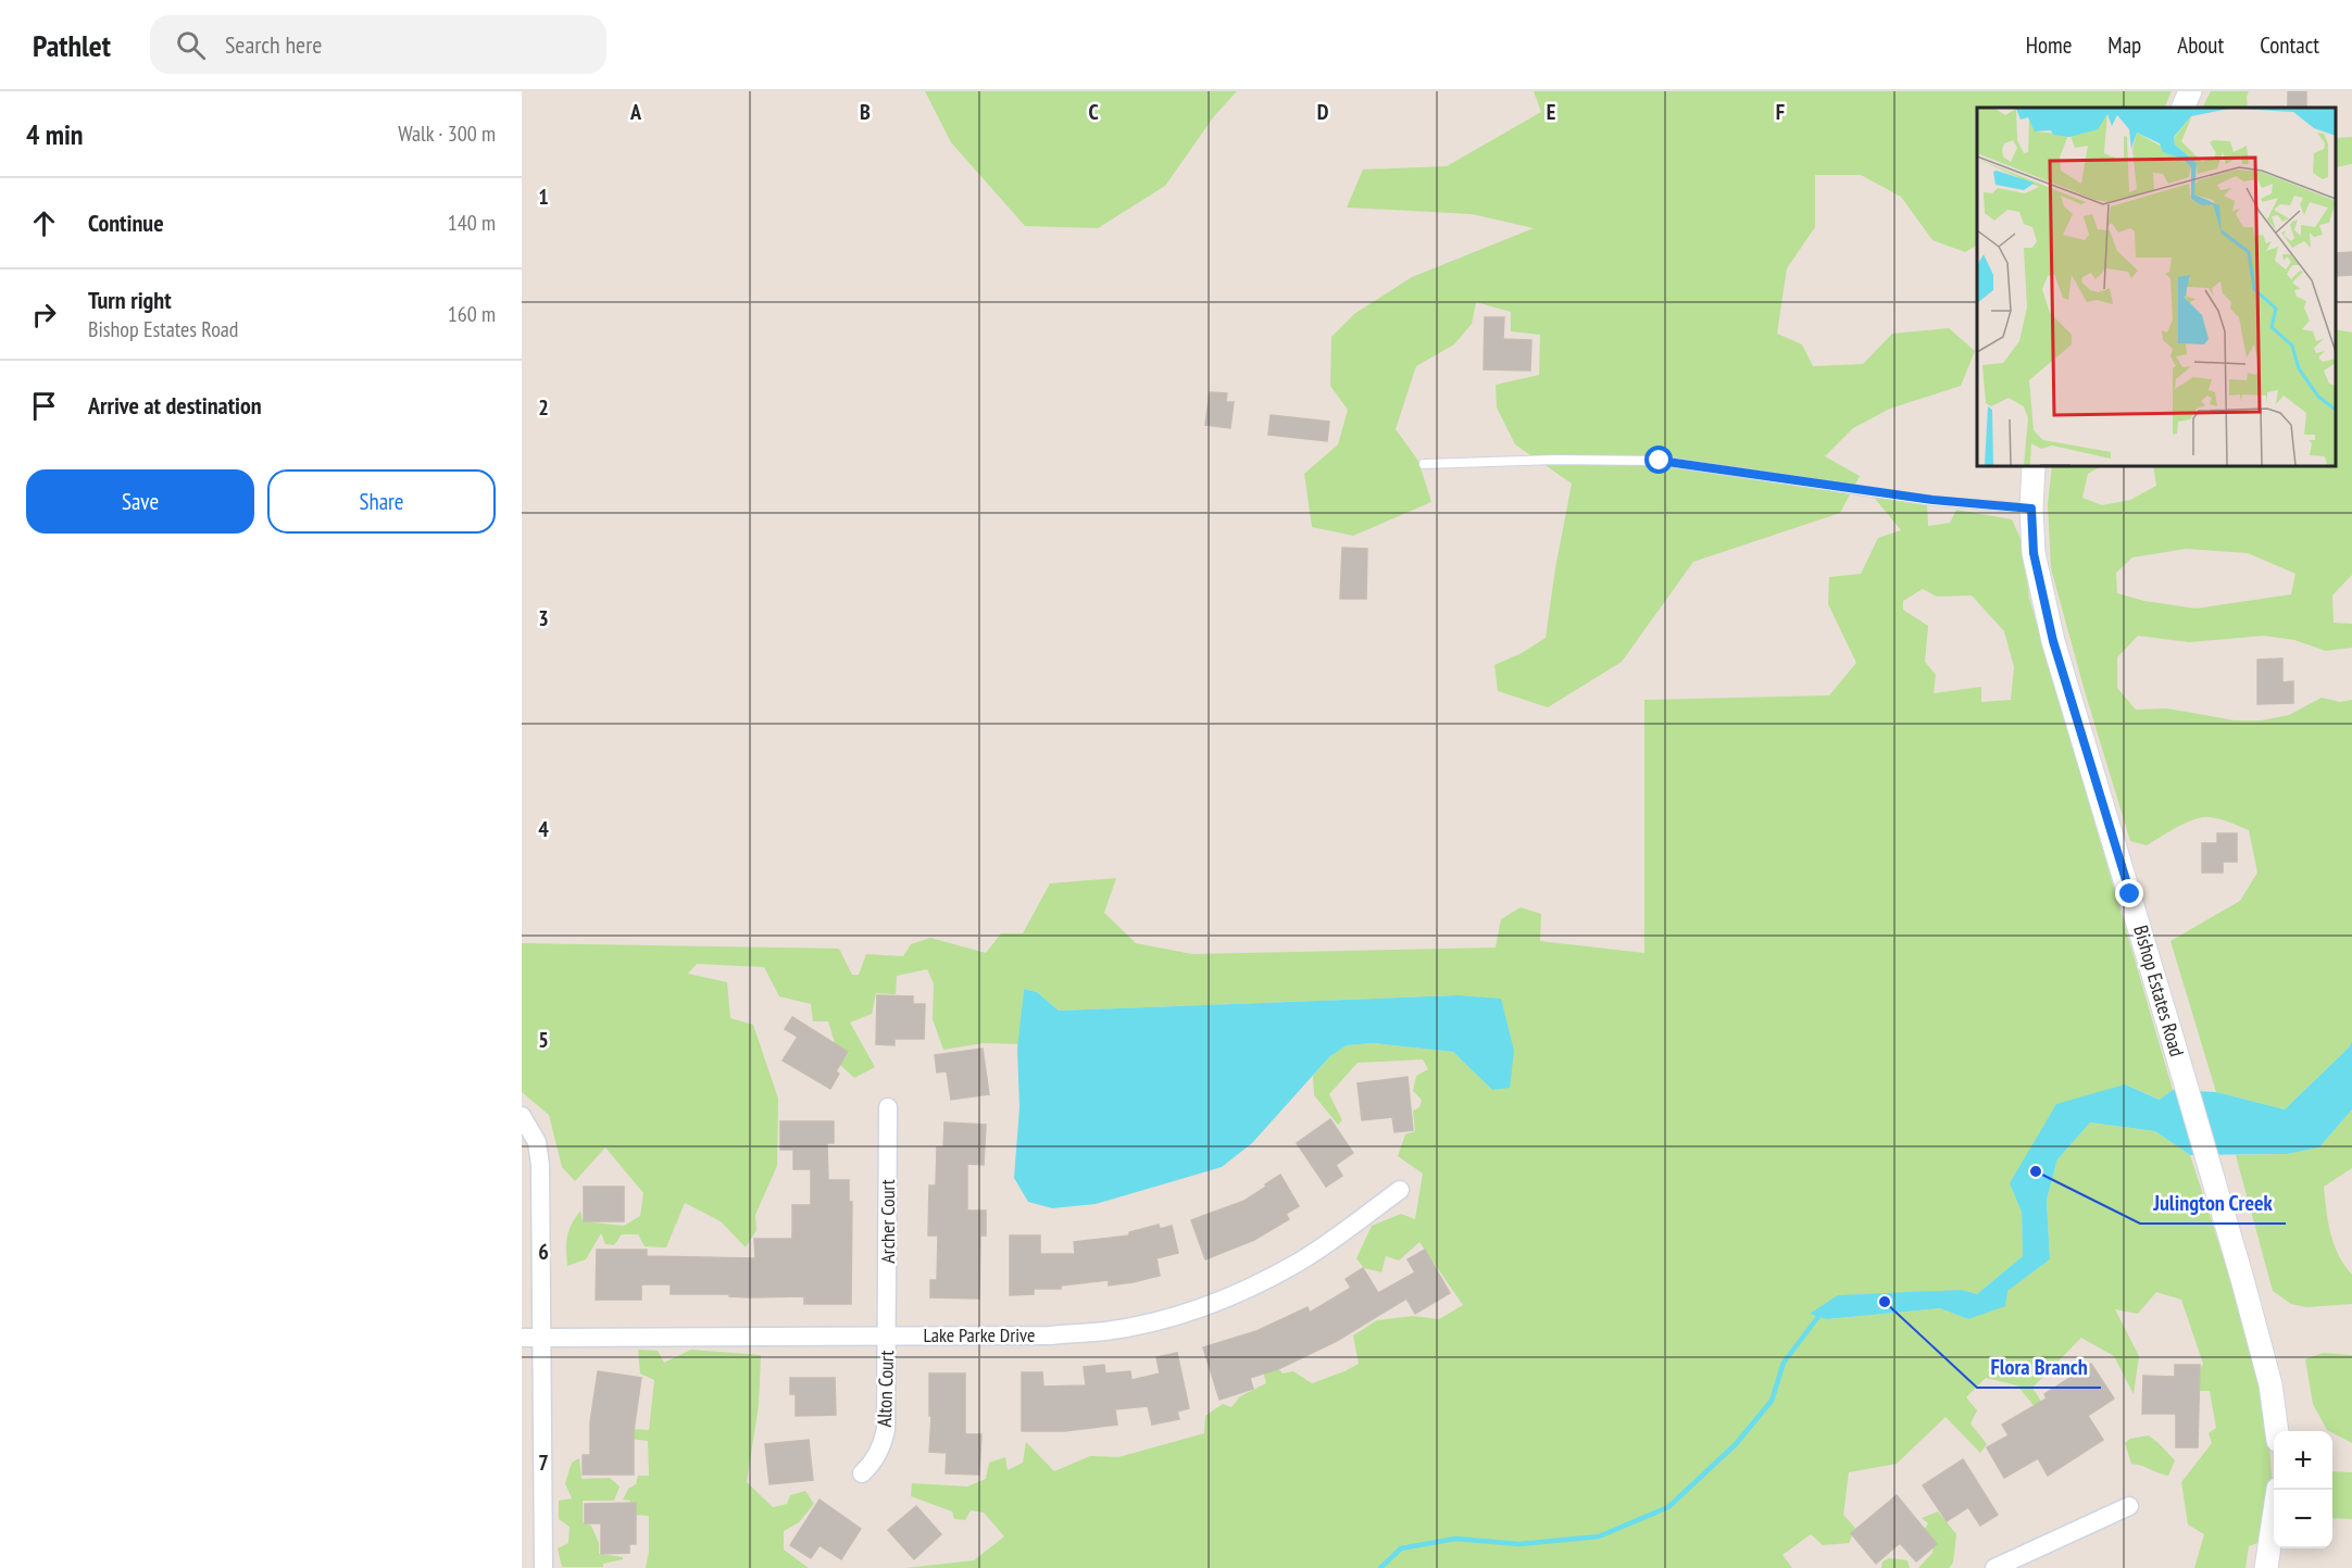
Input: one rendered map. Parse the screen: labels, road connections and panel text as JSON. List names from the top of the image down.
{
  "streets": {
    "street": [
      "Bishop Estates Road",
      "Archer Court",
      "Lake Parke Drive",
      "Alton Court"
    ]
  },
  "crossings": [
    ["Archer Court", "Lake Parke Drive"],
    ["Archer Court", "Alton Court"],
    ["Lake Parke Drive", "Alton Court"]
  ],
  "places": ["Julington Creek", "Flora Branch"],
  "page": {
    "header": "Pathlet",
    "search": "Search here",
    "nav": [
      "Home",
      "Map",
      "About",
      "Contact"
    ],
    "heading": ["4 min", "Walk · 300 m"],
    "list": [
      ["Continue", "140 m"],
      ["Turn right", "Bishop Estates Road", "160 m"],
      "Arrive at destination"
    ],
    "buttons": ["Save", "Share"],
    "map_buttons": ["+", "−"]
  },
  "grid": {
    "columns": [
      "A",
      "B",
      "C",
      "D",
      "E",
      "F"
    ],
    "rows": [
      "1",
      "2",
      "3",
      "4",
      "5",
      "6",
      "7"
    ]
  }
}
